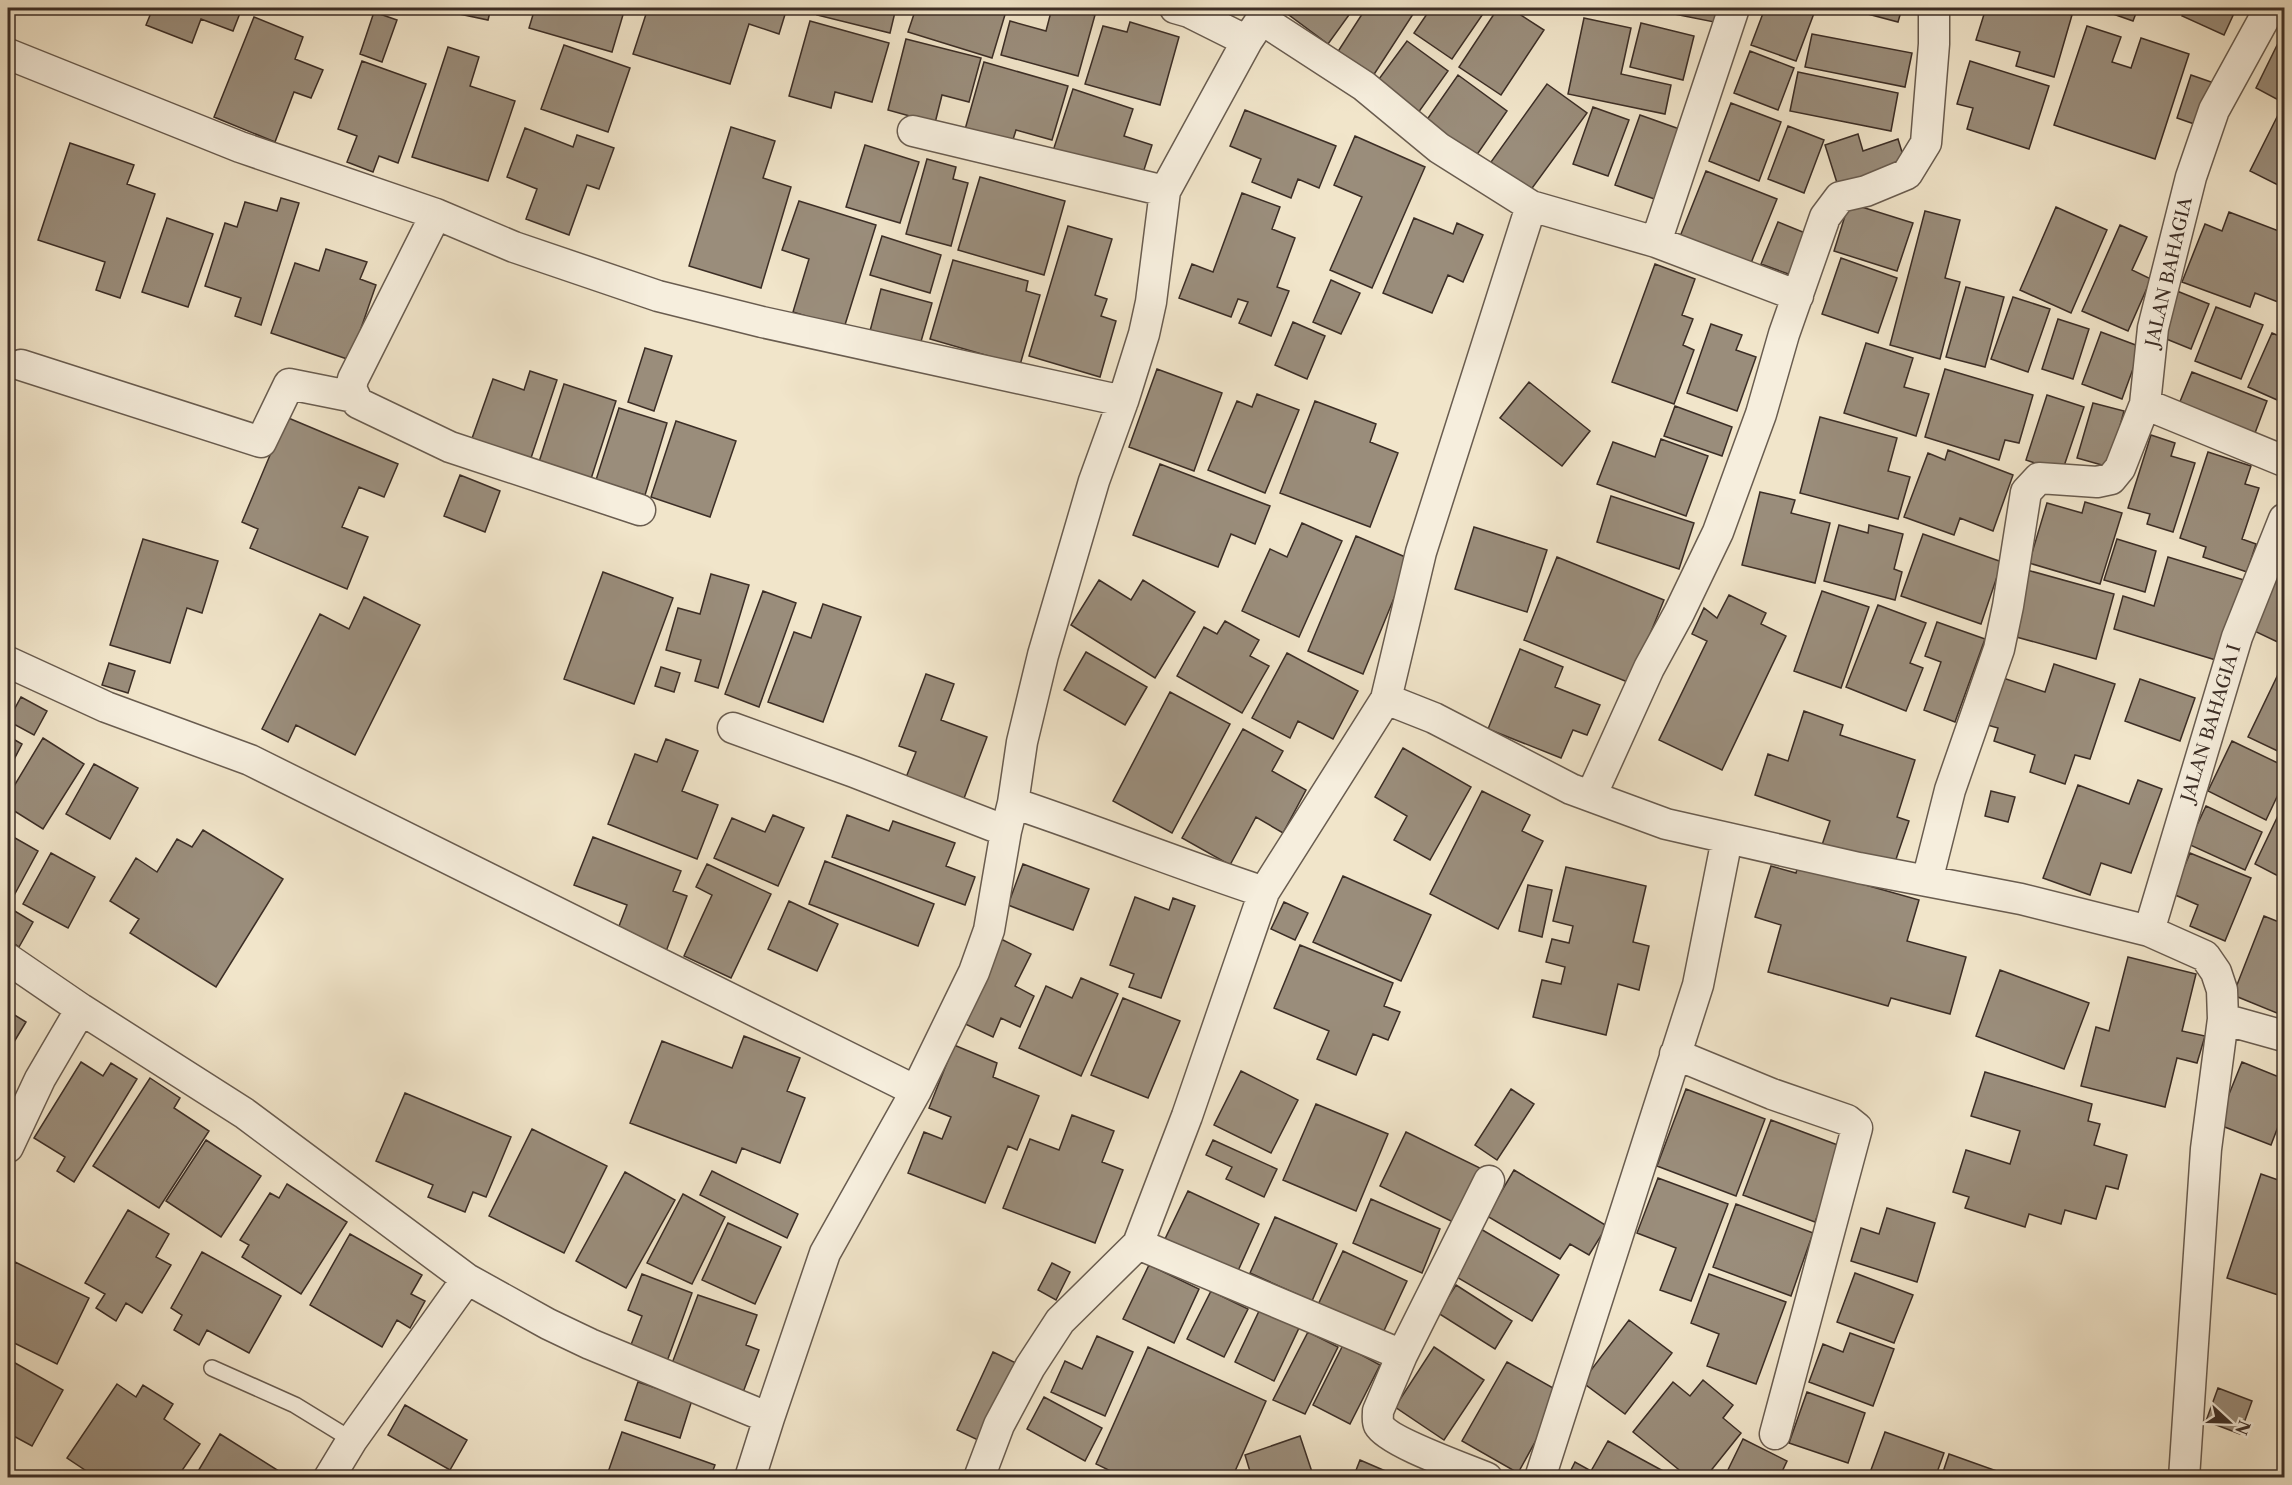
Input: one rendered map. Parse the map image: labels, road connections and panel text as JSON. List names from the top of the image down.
{
  "streets": {
    "street": ["JALAN BAHAGIA", "JALAN BAHAGIA I"]
  },
  "north": "right"
}
